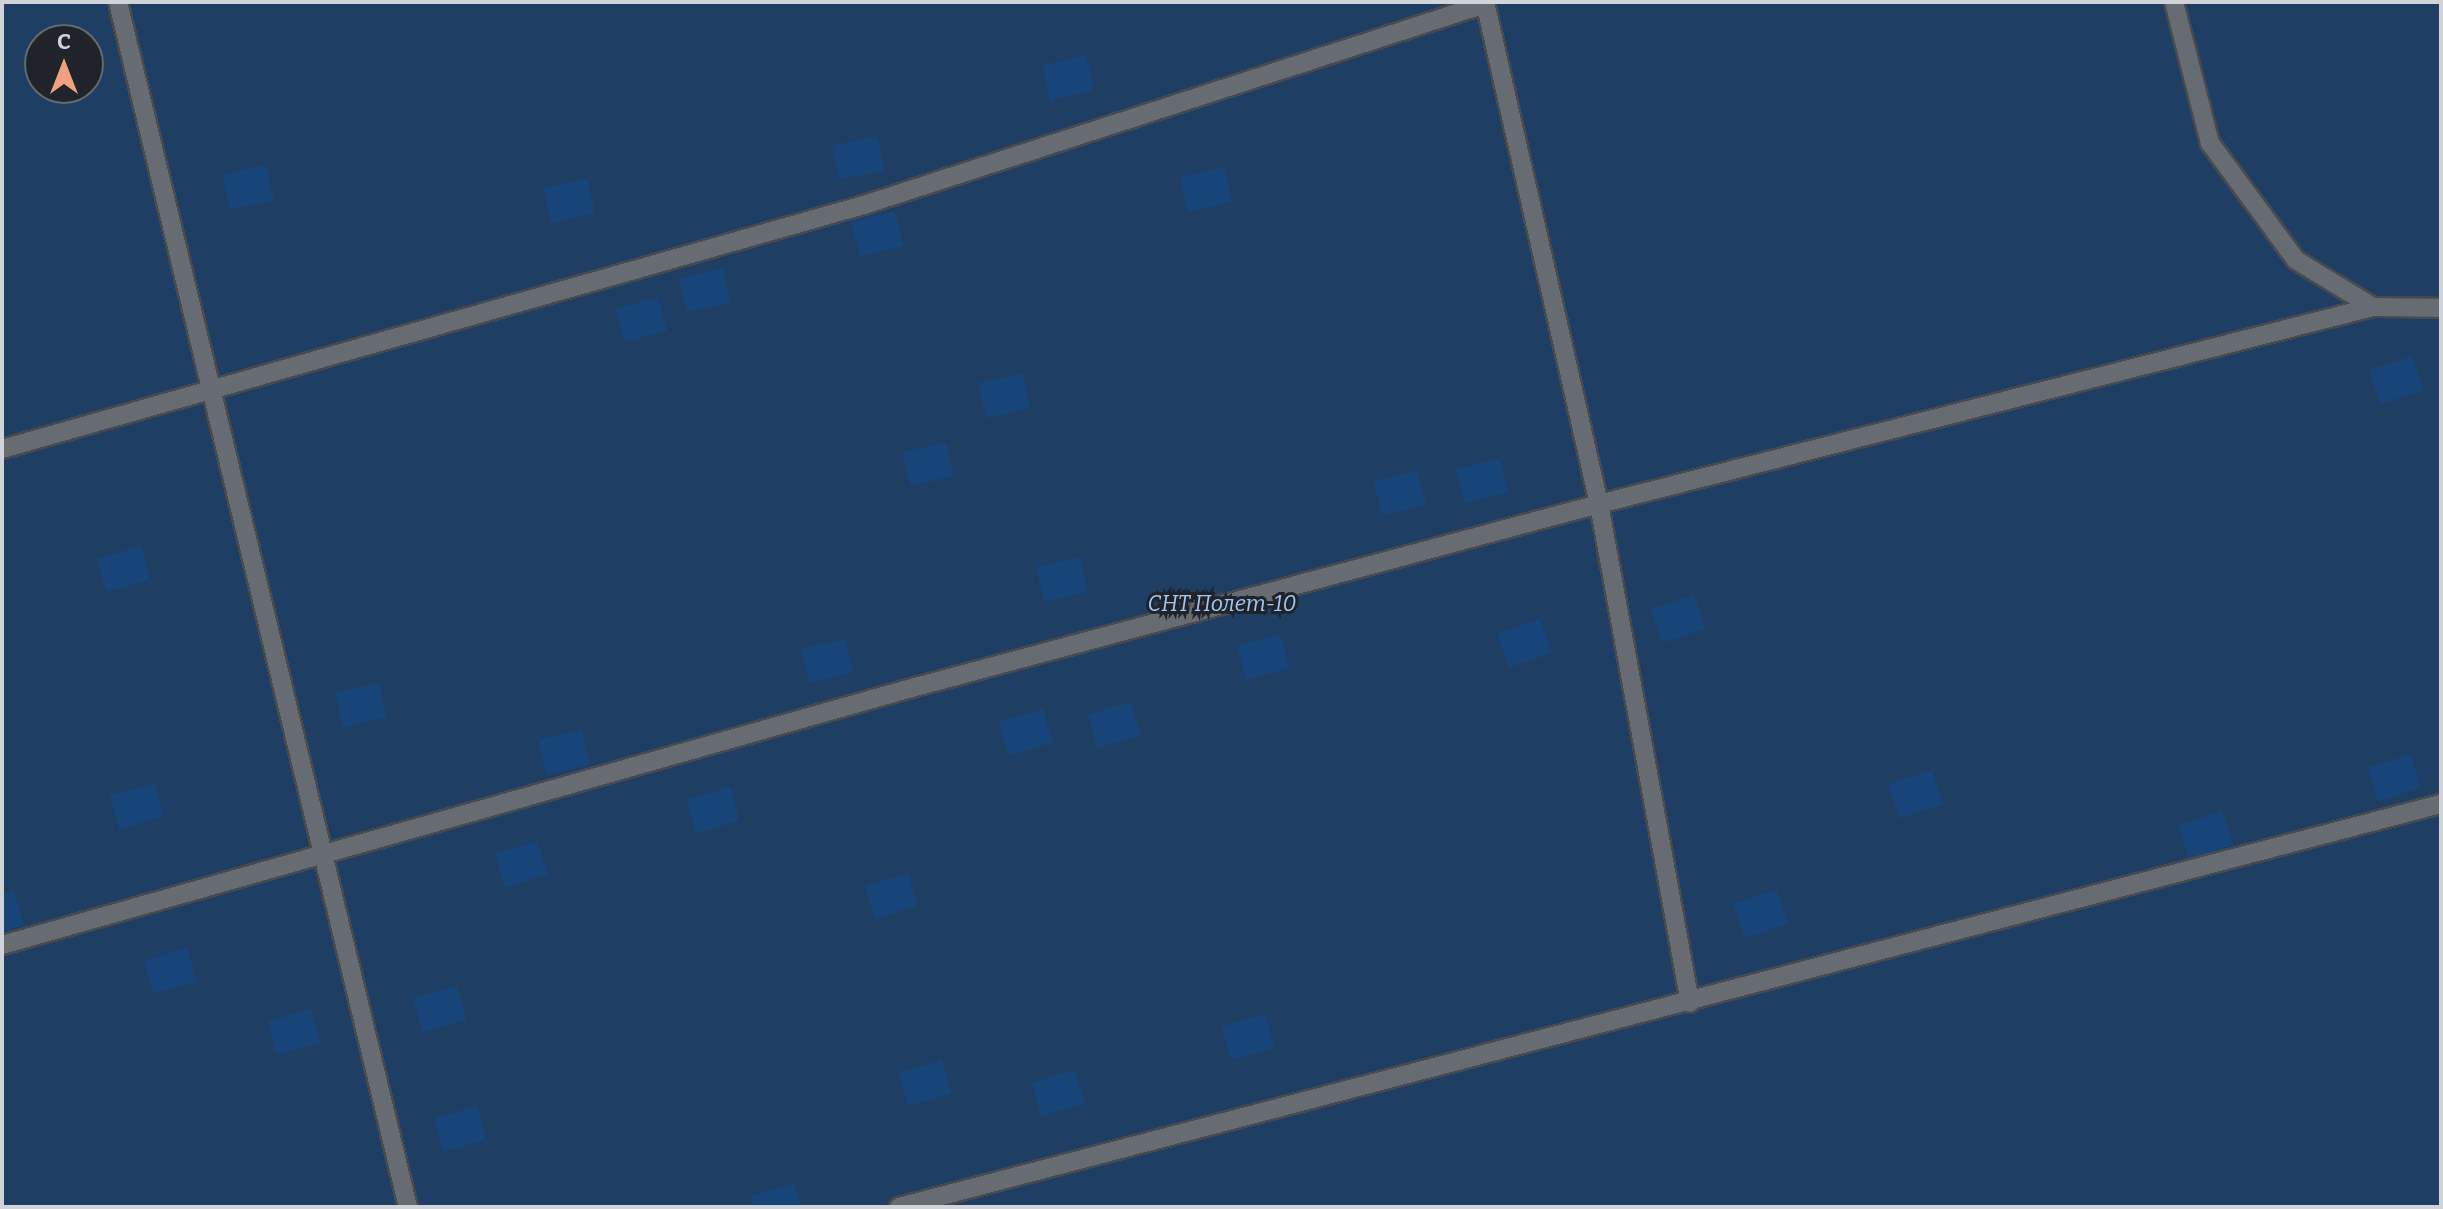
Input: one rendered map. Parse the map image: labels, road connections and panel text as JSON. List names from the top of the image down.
{
  "parks": ["СНТ Полет-10"],
  "north": "top"
}
